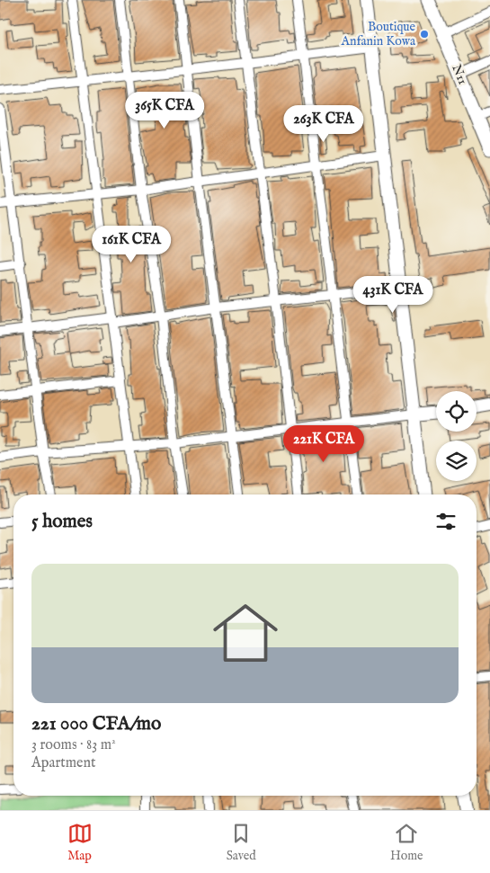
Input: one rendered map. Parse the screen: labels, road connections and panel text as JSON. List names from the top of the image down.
{
  "streets": {
    "main road": ["N11"]
  },
  "places": ["Boutique Anfanin Kowa"],
  "page": {
    "price": [
      "365K CFA",
      "263K CFA",
      "161K CFA",
      "431K CFA",
      "221K CFA"
    ],
    "heading": "5 homes",
    "list": [
      {
        "name": "221 000 CFA/mo",
        "note": "3 rooms · 83 m² · Apartment"
      }
    ],
    "tabs": ["Map", "Saved", "Home"]
  }
}
